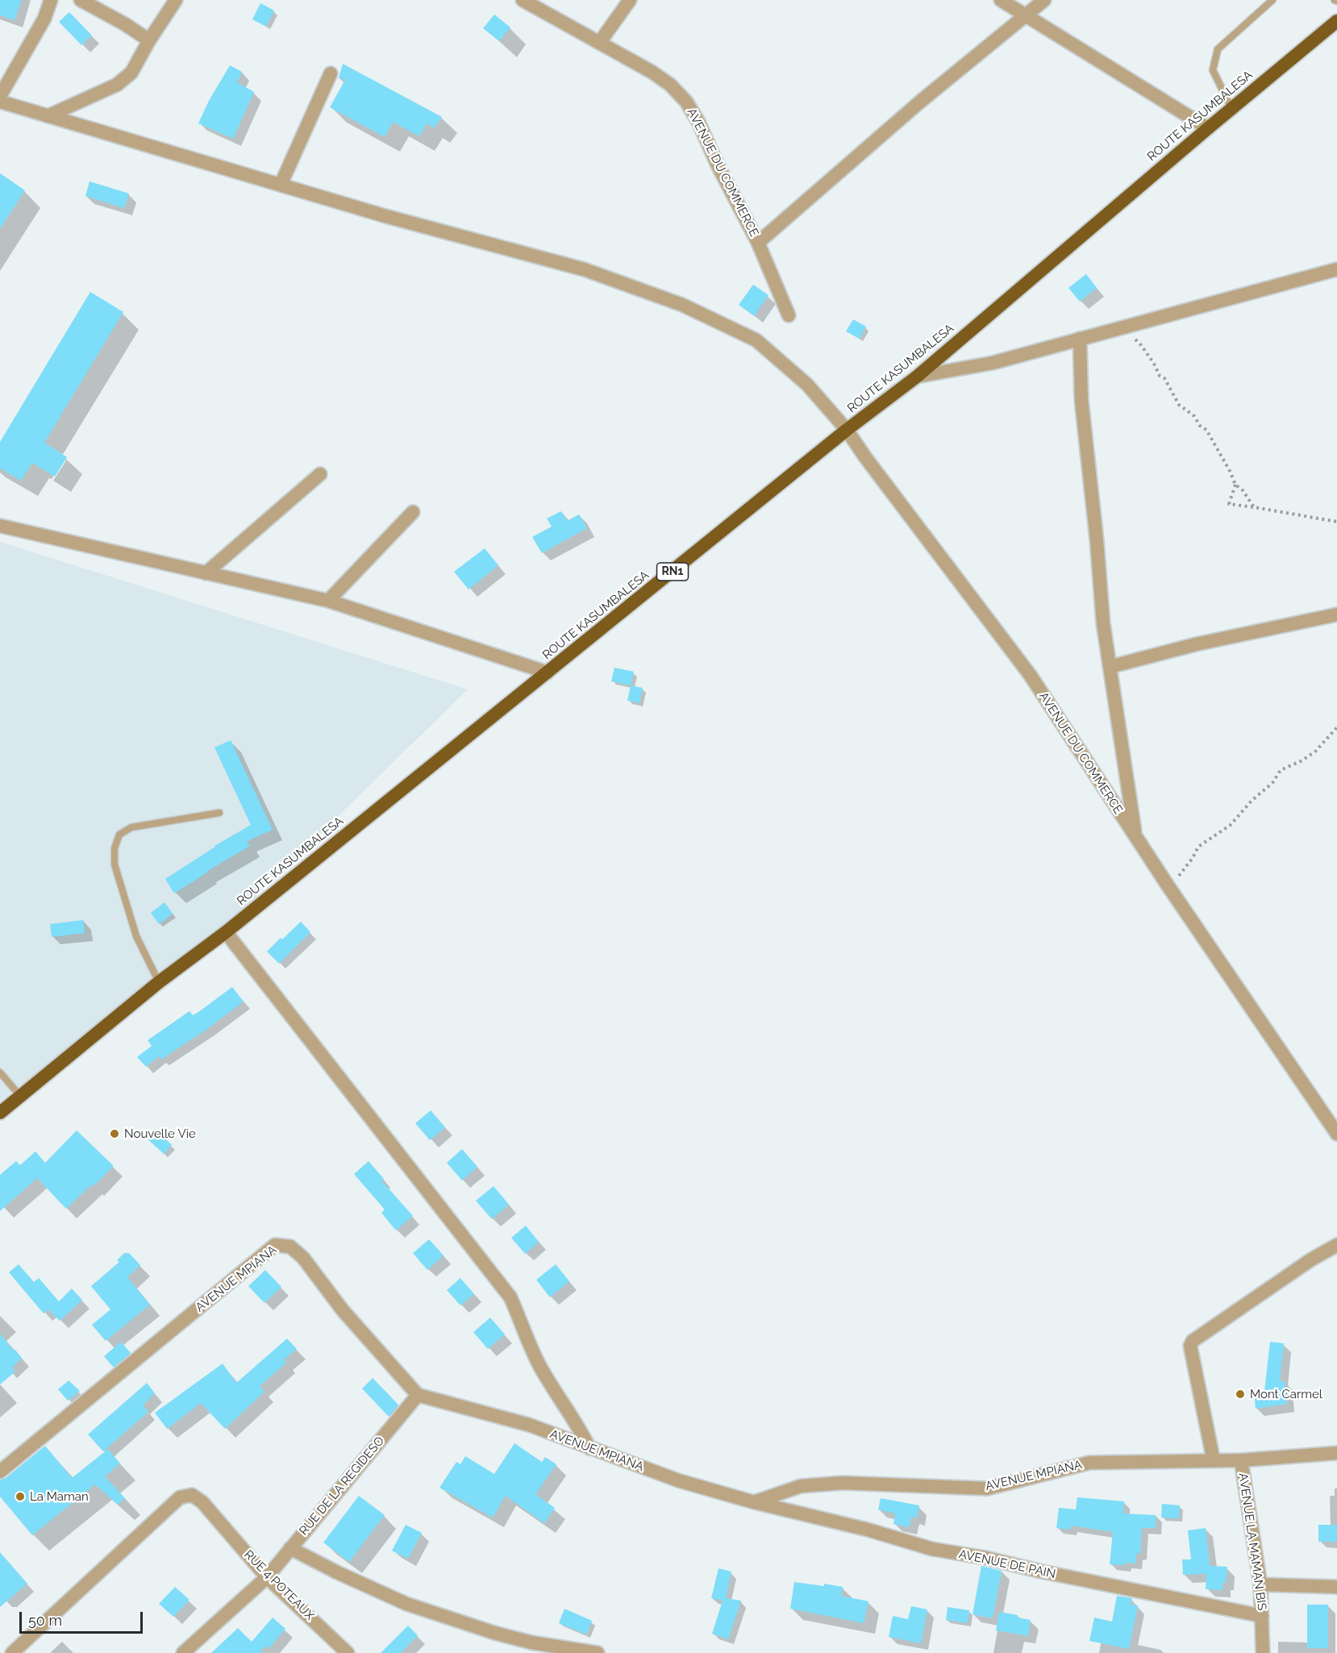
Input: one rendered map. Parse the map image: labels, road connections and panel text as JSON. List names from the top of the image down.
{
  "streets": {
    "highway": ["ROUTE KASUMBALESA", "RN1"],
    "street": [
      "AVENUE DU COMMERCE",
      "AVENUE MPIANA",
      "RUE DE LA REGIDESO",
      "AVENUE LA MAMAN BIS",
      "AVENUE DE PAIN",
      "RUE 4 POTEAUX"
    ]
  },
  "crossings": [
    ["ROUTE KASUMBALESA", "AVENUE DU COMMERCE"],
    ["AVENUE MPIANA", "RUE DE LA REGIDESO"],
    ["AVENUE MPIANA", "AVENUE LA MAMAN BIS"],
    ["AVENUE MPIANA", "AVENUE DE PAIN"],
    ["RUE DE LA REGIDESO", "RUE 4 POTEAUX"],
    ["AVENUE LA MAMAN BIS", "AVENUE DE PAIN"]
  ],
  "places": ["Nouvelle Vie", "Mont Carmel", "La Maman"],
  "scale_bar": "50 m"
}
